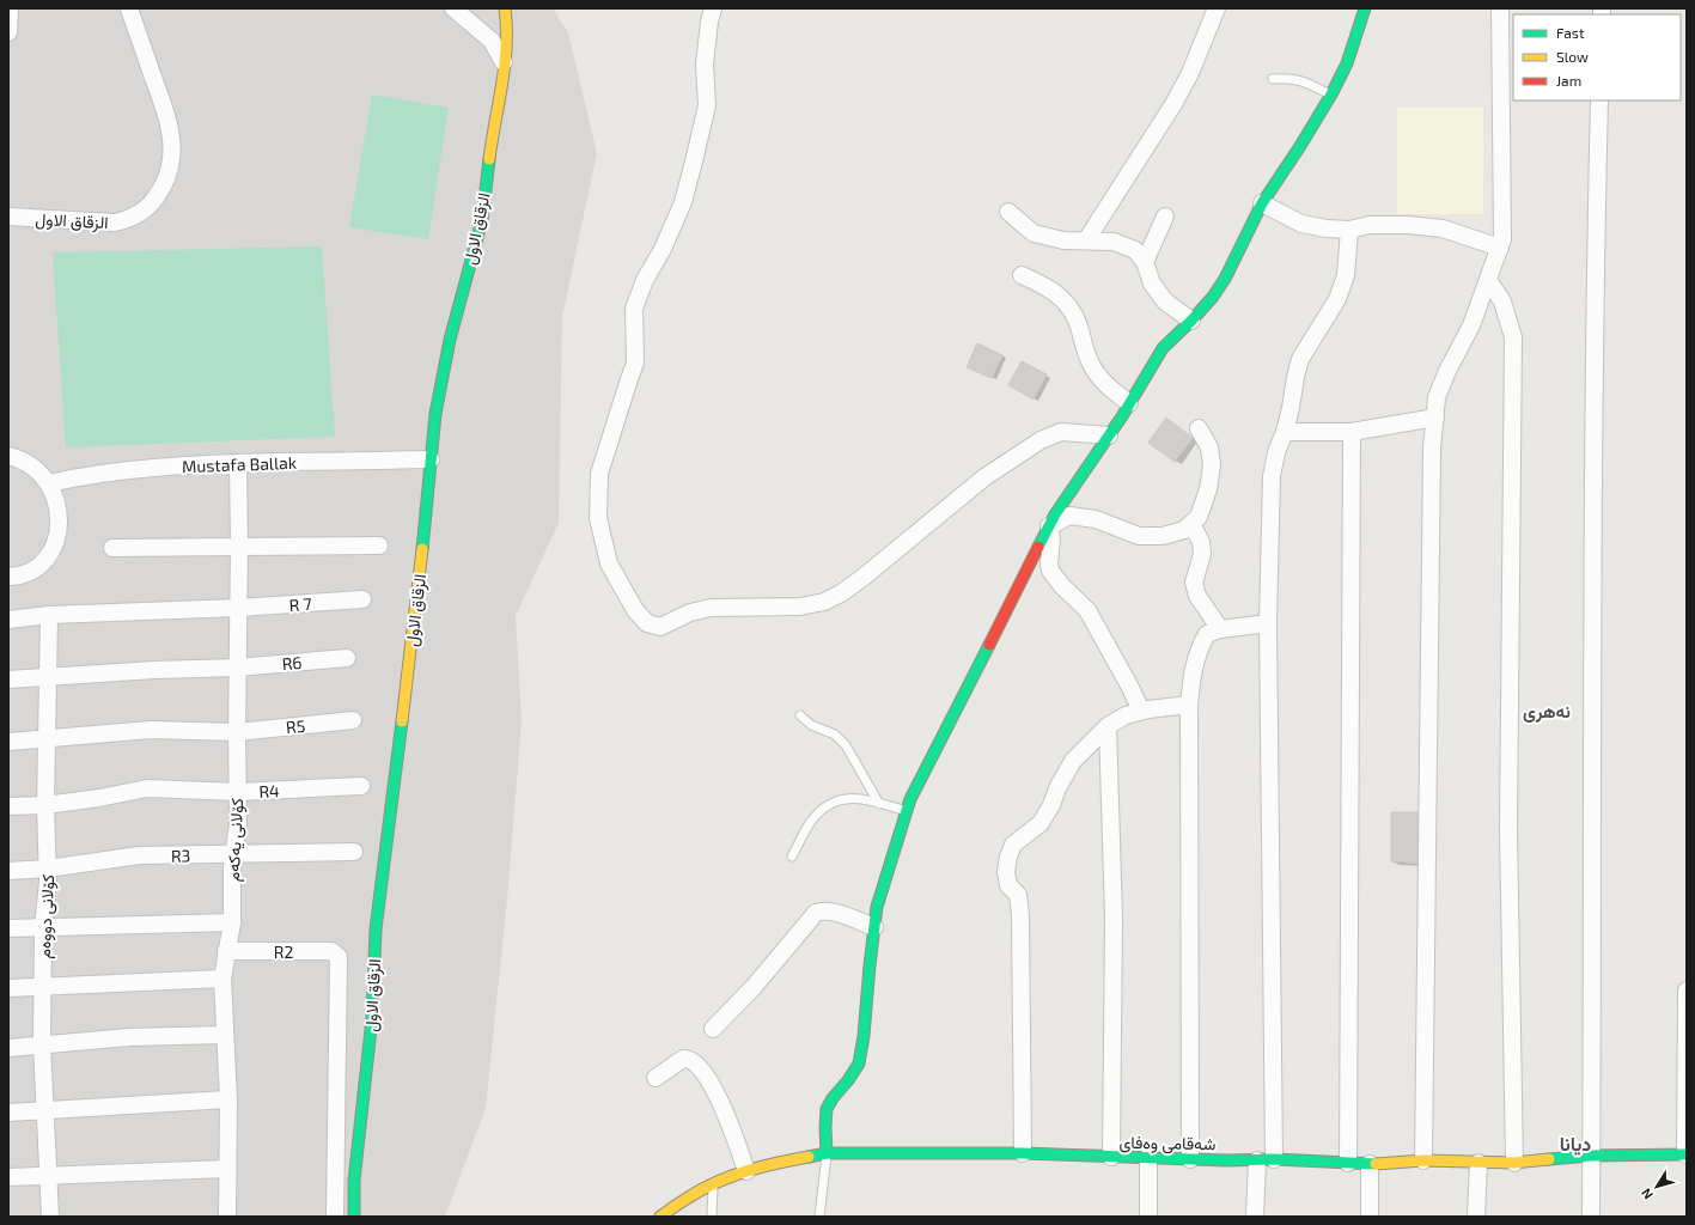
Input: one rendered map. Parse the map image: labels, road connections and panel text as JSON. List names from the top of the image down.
{
  "streets": {
    "street": [
      "الزقاق الاول",
      "Mustafa Ballak",
      "R 7",
      "R6",
      "R5",
      "R4",
      "کۆلانی یەکەم",
      "R3",
      "کۆلانی دووەم",
      "R2",
      "شەقامی وەفای"
    ]
  },
  "crossings": [
    ["الزقاق الاول", "Mustafa Ballak"],
    ["Mustafa Ballak", "کۆلانی یەکەم"],
    ["R 7", "کۆلانی یەکەم"],
    ["R 7", "کۆلانی دووەم"],
    ["R6", "کۆلانی یەکەم"],
    ["R6", "کۆلانی دووەم"],
    ["R5", "کۆلانی یەکەم"],
    ["R5", "کۆلانی دووەم"],
    ["R4", "کۆلانی یەکەم"],
    ["R4", "کۆلانی دووەم"],
    ["کۆلانی یەکەم", "R3"],
    ["کۆلانی یەکەم", "R2"],
    ["R3", "کۆلانی دووەم"]
  ],
  "districts": ["نەھری", "دیانا"],
  "legend": ["Fast", "Slow", "Jam"],
  "north": "bottom left"
}
